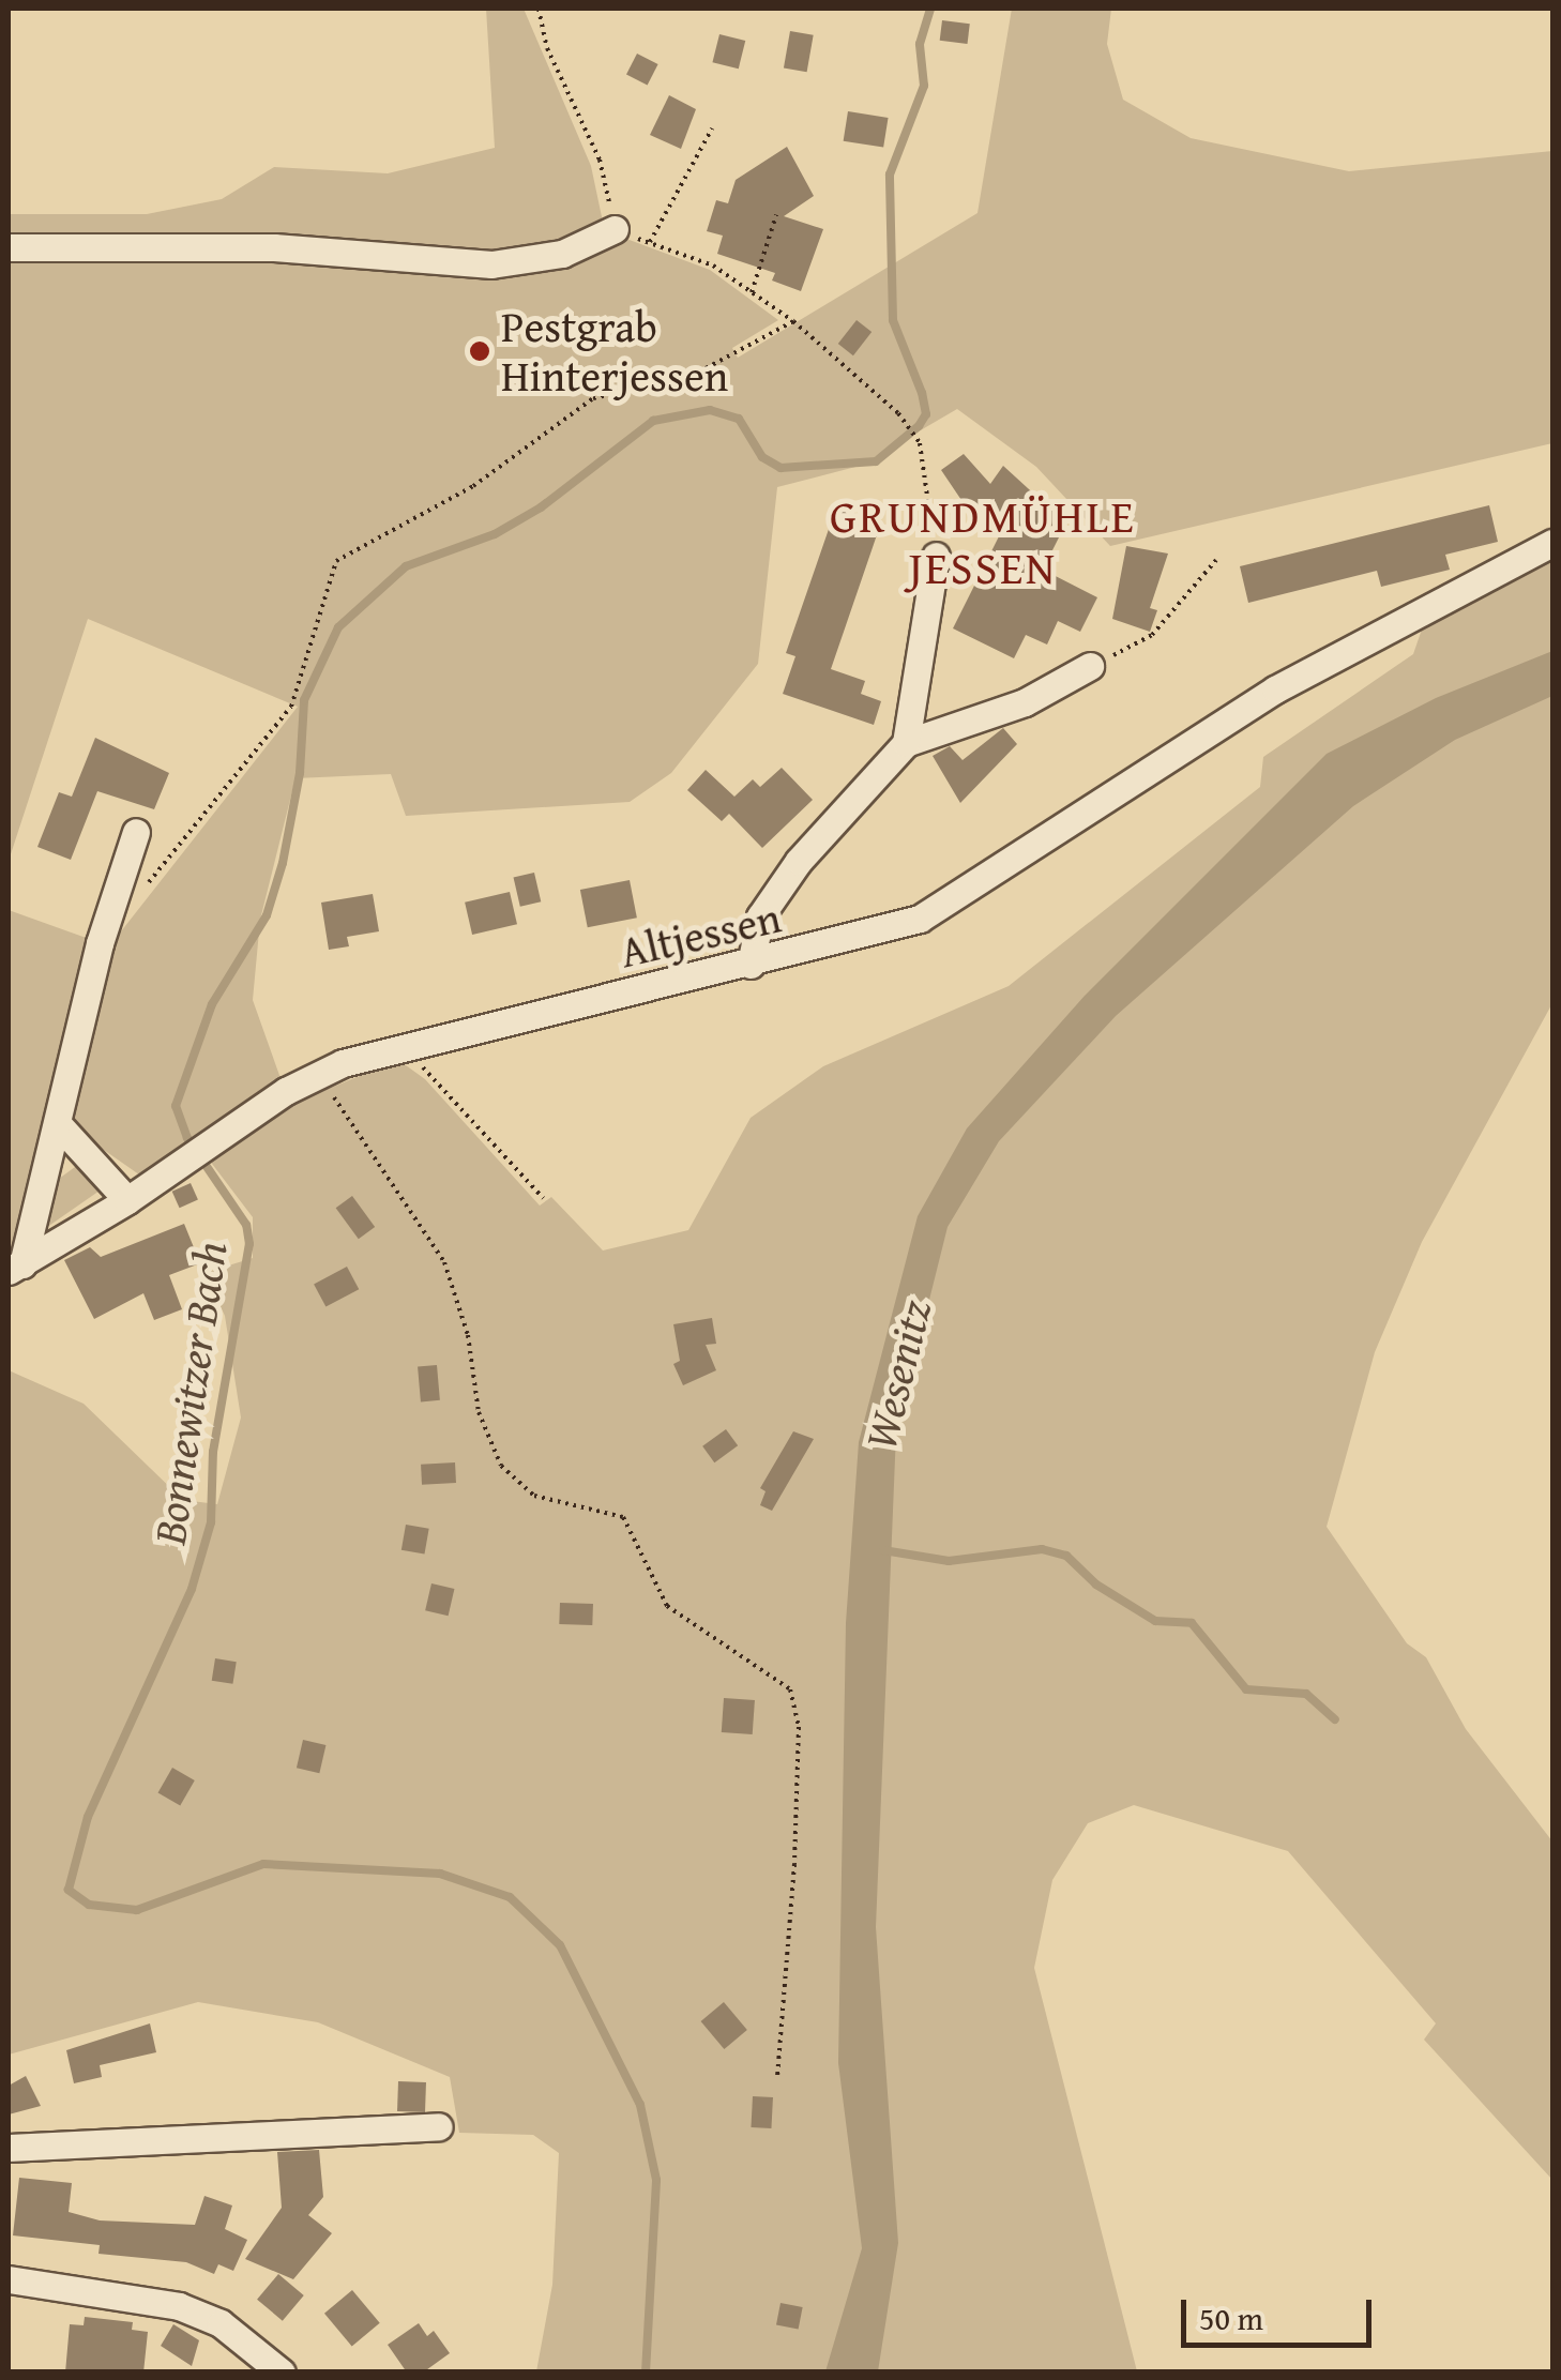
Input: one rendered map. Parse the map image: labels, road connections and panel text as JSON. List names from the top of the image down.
{
  "streets": {
    "street": ["Altjessen"]
  },
  "districts": ["GRUNDMÜHLE JESSEN"],
  "water": ["Wesenitz", "Bonnewitzer Bach"],
  "places": ["Pestgrab Hinterjessen"],
  "scale_bar": "50 m"
}
